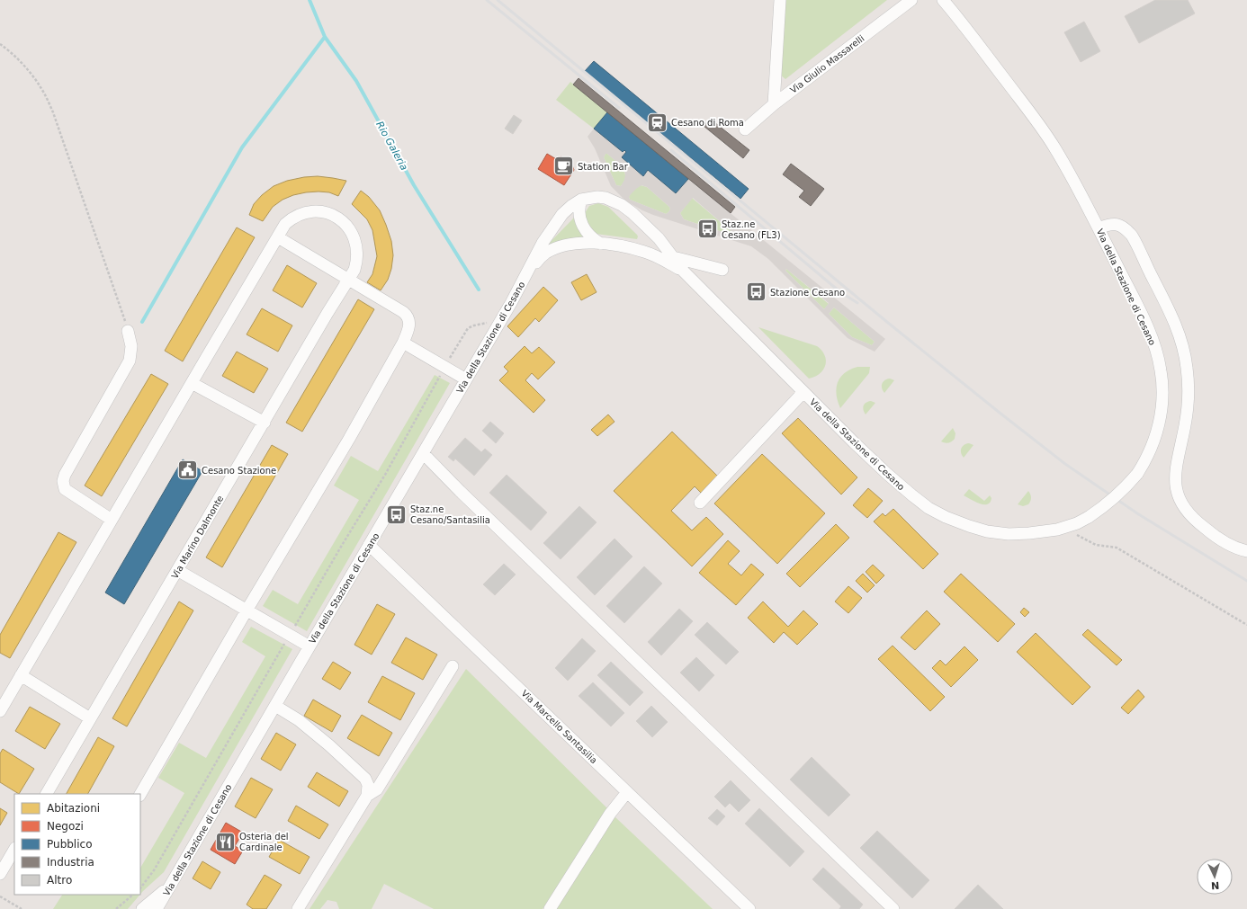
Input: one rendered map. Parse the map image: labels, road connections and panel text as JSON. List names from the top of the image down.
{
  "streets": {
    "street": [
      "Via Giulio Massarelli",
      "Via della Stazione di Cesano",
      "Via Marino Dalmonte",
      "Via Marcello Santasilia"
    ]
  },
  "crossings": [
    ["Via della Stazione di Cesano", "Via Marcello Santasilia"]
  ],
  "water": ["Rio Galeria"],
  "places": {
    "station": ["Cesano di Roma"],
    "cafe": ["Station Bar"],
    "bus stop": ["Staz.ne Cesano (FL3)", "Stazione Cesano", "Staz.ne Cesano/Santasilia"],
    "public building": ["Cesano Stazione"],
    "restaurant": ["Osteria del Cardinale"]
  },
  "legend": [
    "Abitazioni",
    "Negozi",
    "Pubblico",
    "Industria",
    "Altro"
  ],
  "north": "bottom"
}
